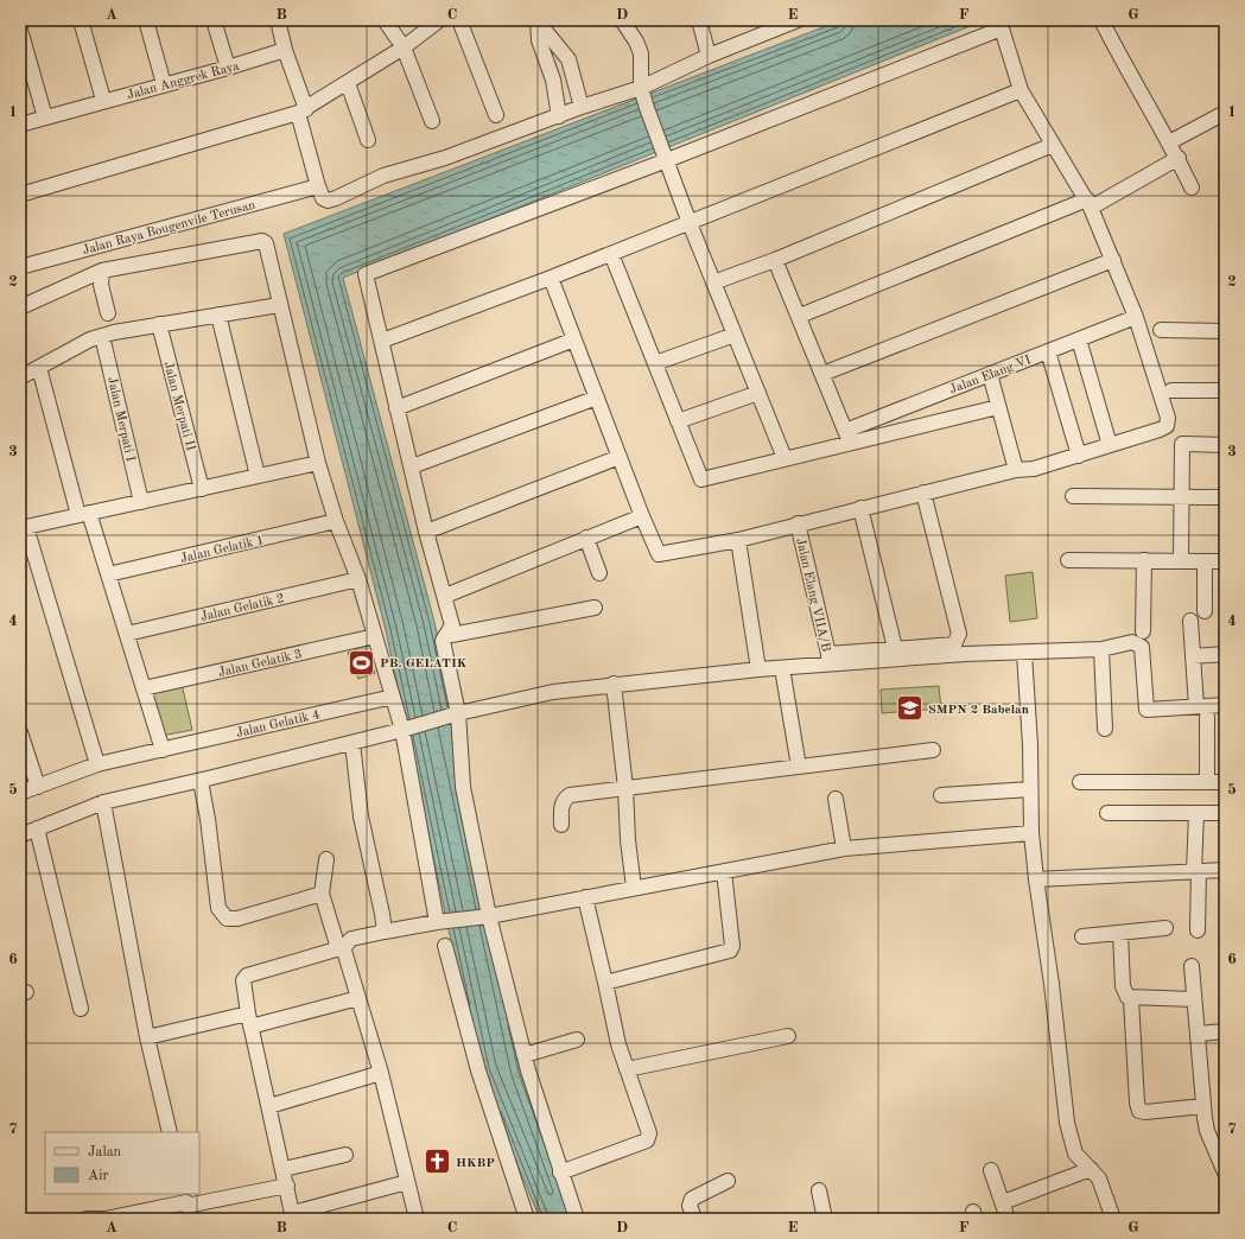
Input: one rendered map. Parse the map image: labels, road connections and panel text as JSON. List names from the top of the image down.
{
  "streets": {
    "street": [
      "Jalan Anggrek Raya",
      "Jalan Raya Bougenvile Terusan",
      "Jalan Elang VI",
      "Jalan Merpati II",
      "Jalan Merpati I",
      "Jalan Gelatik 1",
      "Jalan Elang VIIA/B",
      "Jalan Gelatik 2",
      "Jalan Gelatik 3",
      "Jalan Gelatik 4"
    ]
  },
  "places": {
    "sports": ["PB. GELATIK"],
    "school or university": ["SMPN 2 Babelan"],
    "church": ["HKBP"]
  },
  "legend": ["Jalan", "Air"],
  "grid": {
    "columns": [
      "A",
      "B",
      "C",
      "D",
      "E",
      "F",
      "G"
    ],
    "rows": [
      "1",
      "2",
      "3",
      "4",
      "5",
      "6",
      "7"
    ]
  }
}
